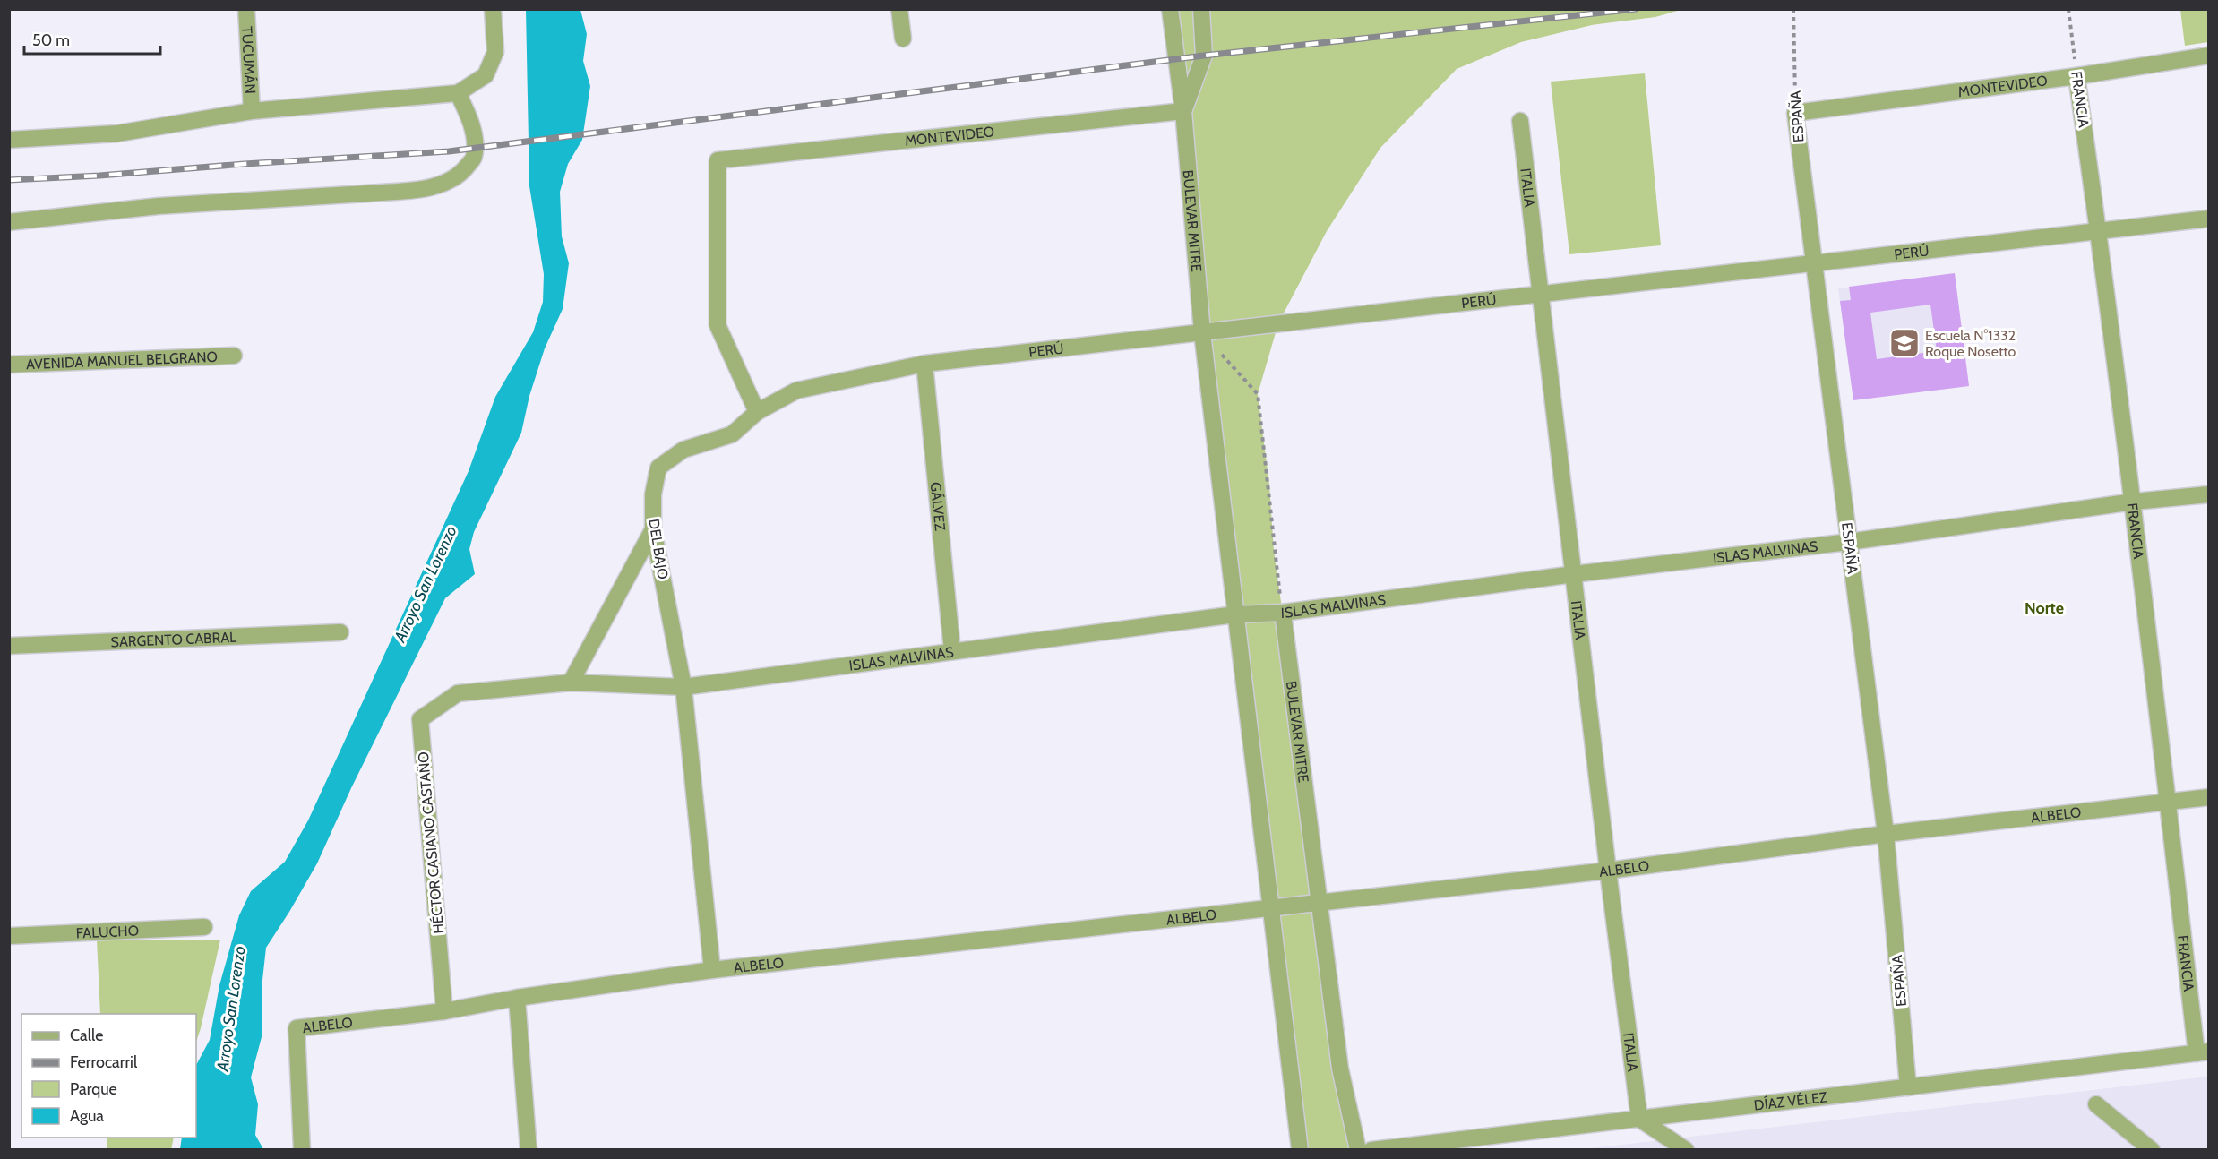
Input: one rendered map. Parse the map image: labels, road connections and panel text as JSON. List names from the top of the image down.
{
  "streets": {
    "street": [
      "TUCUMÁN",
      "MONTEVIDEO",
      "FRANCIA",
      "ESPAÑA",
      "ITALIA",
      "BULEVAR MITRE",
      "PERÚ",
      "AVENIDA MANUEL BELGRANO",
      "GÁLVEZ",
      "DEL BAJO",
      "ISLAS MALVINAS",
      "SARGENTO CABRAL",
      "ALBELO",
      "HÉCTOR CASIANO CASTAÑO",
      "FALUCHO",
      "DÍAZ VÉLEZ"
    ]
  },
  "crossings": [
    ["MONTEVIDEO", "FRANCIA"],
    ["MONTEVIDEO", "ESPAÑA"],
    ["MONTEVIDEO", "BULEVAR MITRE"],
    ["MONTEVIDEO", "PERÚ"],
    ["MONTEVIDEO", "DEL BAJO"],
    ["FRANCIA", "PERÚ"],
    ["FRANCIA", "ISLAS MALVINAS"],
    ["FRANCIA", "ALBELO"],
    ["FRANCIA", "DÍAZ VÉLEZ"],
    ["ESPAÑA", "PERÚ"],
    ["ESPAÑA", "ISLAS MALVINAS"],
    ["ESPAÑA", "ALBELO"],
    ["ESPAÑA", "DÍAZ VÉLEZ"],
    ["ITALIA", "PERÚ"],
    ["ITALIA", "ISLAS MALVINAS"],
    ["ITALIA", "ALBELO"],
    ["ITALIA", "DÍAZ VÉLEZ"],
    ["BULEVAR MITRE", "PERÚ"],
    ["BULEVAR MITRE", "ISLAS MALVINAS"],
    ["BULEVAR MITRE", "ALBELO"],
    ["PERÚ", "GÁLVEZ"],
    ["PERÚ", "DEL BAJO"],
    ["GÁLVEZ", "ISLAS MALVINAS"],
    ["DEL BAJO", "ISLAS MALVINAS"],
    ["DEL BAJO", "ALBELO"],
    ["ISLAS MALVINAS", "HÉCTOR CASIANO CASTAÑO"],
    ["ALBELO", "HÉCTOR CASIANO CASTAÑO"]
  ],
  "districts": ["Norte"],
  "water": ["Arroyo San Lorenzo"],
  "places": {
    "school or university": ["Escuela N°1332 Roque Nosetto"]
  },
  "legend": [
    "Calle",
    "Ferrocarril",
    "Parque",
    "Agua"
  ],
  "scale_bar": "50 m"
}
